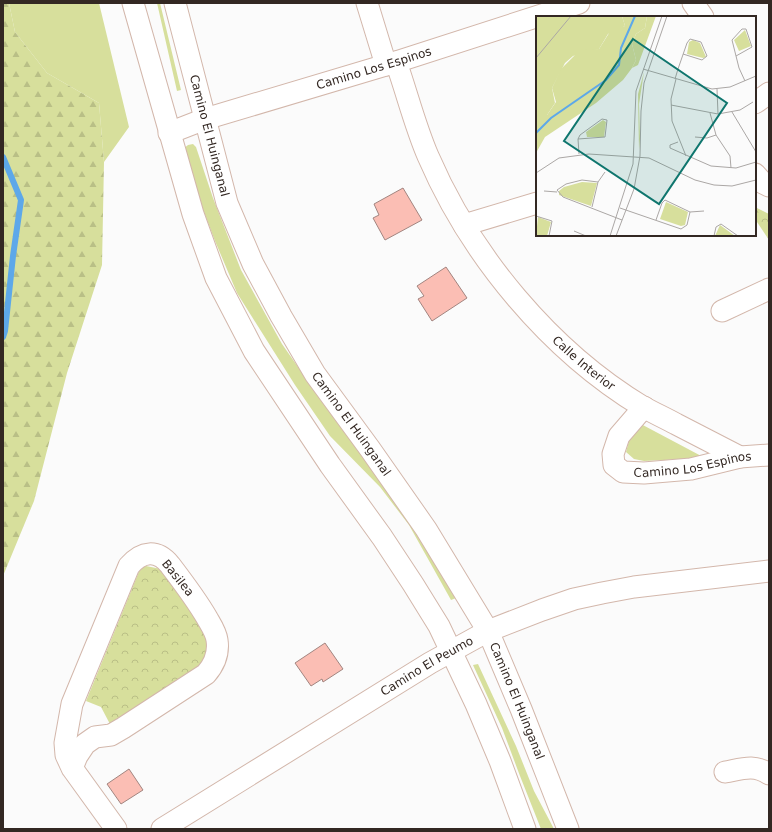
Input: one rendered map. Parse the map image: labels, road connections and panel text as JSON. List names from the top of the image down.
{
  "streets": {
    "street": [
      "Camino Los Espinos",
      "Camino El Huinganal",
      "Calle Interior",
      "Basilea",
      "Camino El Peumo"
    ]
  },
  "crossings": [
    ["Camino Los Espinos", "Camino El Huinganal"],
    ["Camino Los Espinos", "Calle Interior"],
    ["Camino El Huinganal", "Camino El Peumo"]
  ]
}
